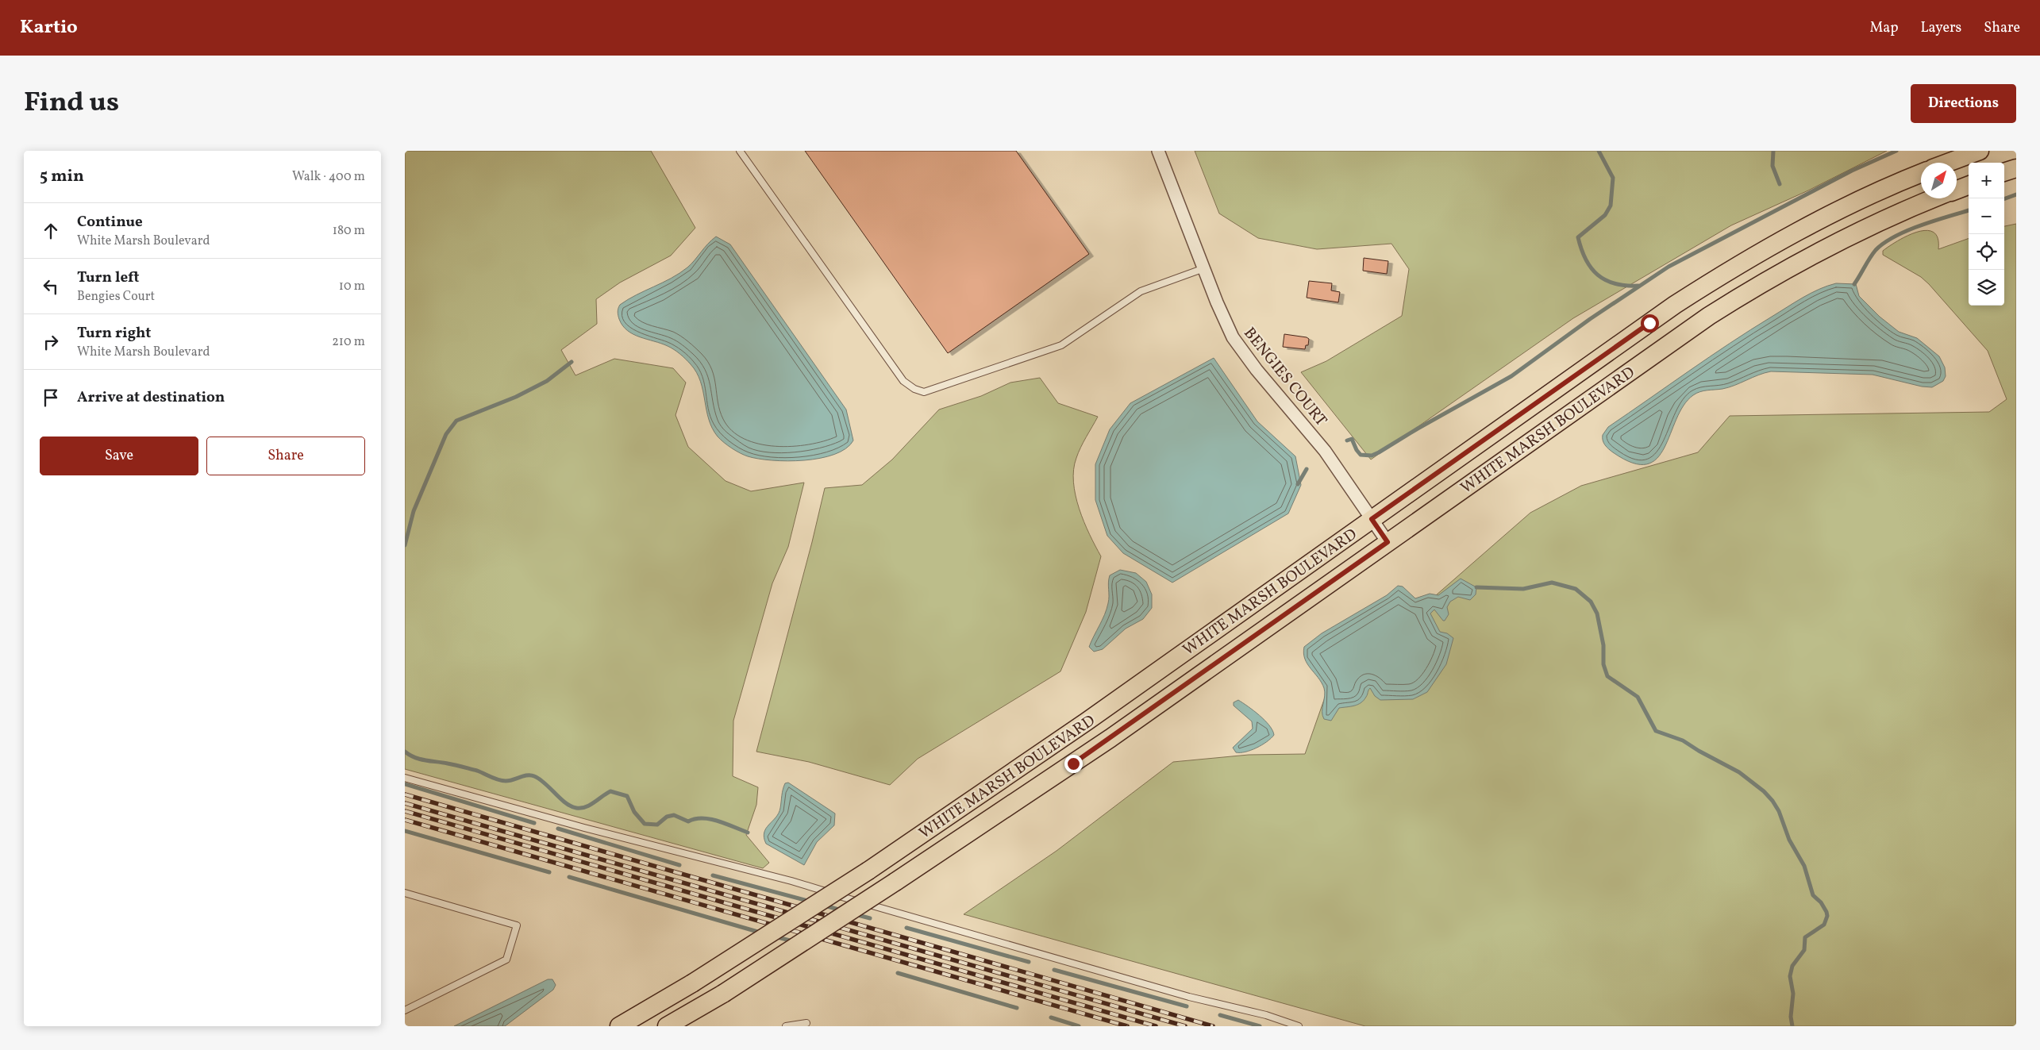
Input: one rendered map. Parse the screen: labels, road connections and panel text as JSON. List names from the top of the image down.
{
  "streets": {
    "main road": ["WHITE MARSH BOULEVARD"],
    "street": ["BENGIES COURT"]
  },
  "crossings": [
    ["BENGIES COURT", "WHITE MARSH BOULEVARD"]
  ],
  "north": "top right",
  "page": {
    "header": "Kartio",
    "nav": ["Map", "Layers", "Share"],
    "title": "Find us",
    "buttons": [
      "Directions",
      ["Save", "Share"]
    ],
    "heading": ["5 min", "Walk · 400 m"],
    "map_buttons": ["+", "−"],
    "list": [
      ["Continue", "White Marsh Boulevard", "180 m"],
      ["Turn left", "Bengies Court", "10 m"],
      ["Turn right", "White Marsh Boulevard", "210 m"],
      "Arrive at destination"
    ]
  }
}
